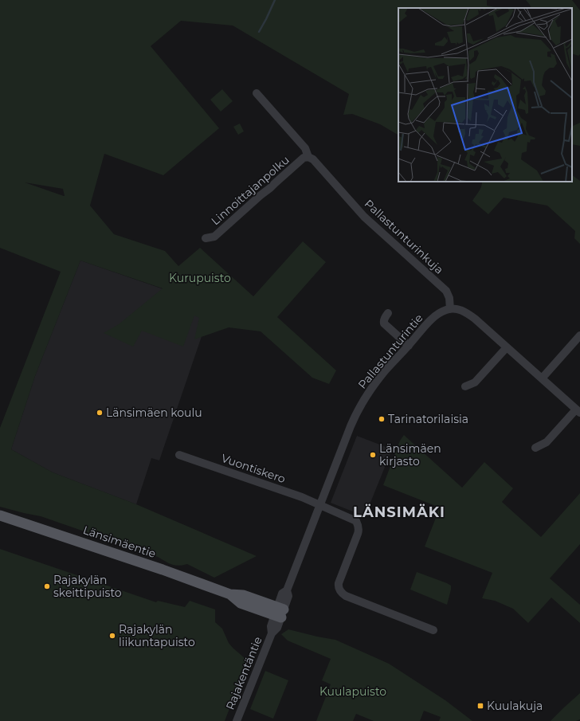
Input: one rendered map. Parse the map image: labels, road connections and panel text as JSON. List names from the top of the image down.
{
  "streets": {
    "main road": ["Länsimäentie"],
    "street": [
      "Linnoittajanpolku",
      "Pallastunturinkuja",
      "Pallastunturintie",
      "Vuontiskero",
      "Rajakentäntie"
    ]
  },
  "crossings": [
    ["Linnoittajanpolku", "Pallastunturinkuja"],
    ["Pallastunturinkuja", "Pallastunturintie"],
    ["Pallastunturintie", "Vuontiskero"],
    ["Pallastunturintie", "Länsimäentie"],
    ["Pallastunturintie", "Rajakentäntie"],
    ["Länsimäentie", "Rajakentäntie"]
  ],
  "districts": ["LÄNSIMÄKI"],
  "parks": ["Kurupuisto", "Kuulapuisto"],
  "places": {
    "other": [
      "Länsimäen koulu",
      "Tarinatorilaisia",
      "Länsimäen kirjasto",
      "Rajakylän skeittipuisto",
      "Rajakylän liikuntapuisto"
    ],
    "transit": ["Kuulakuja"]
  }
}
